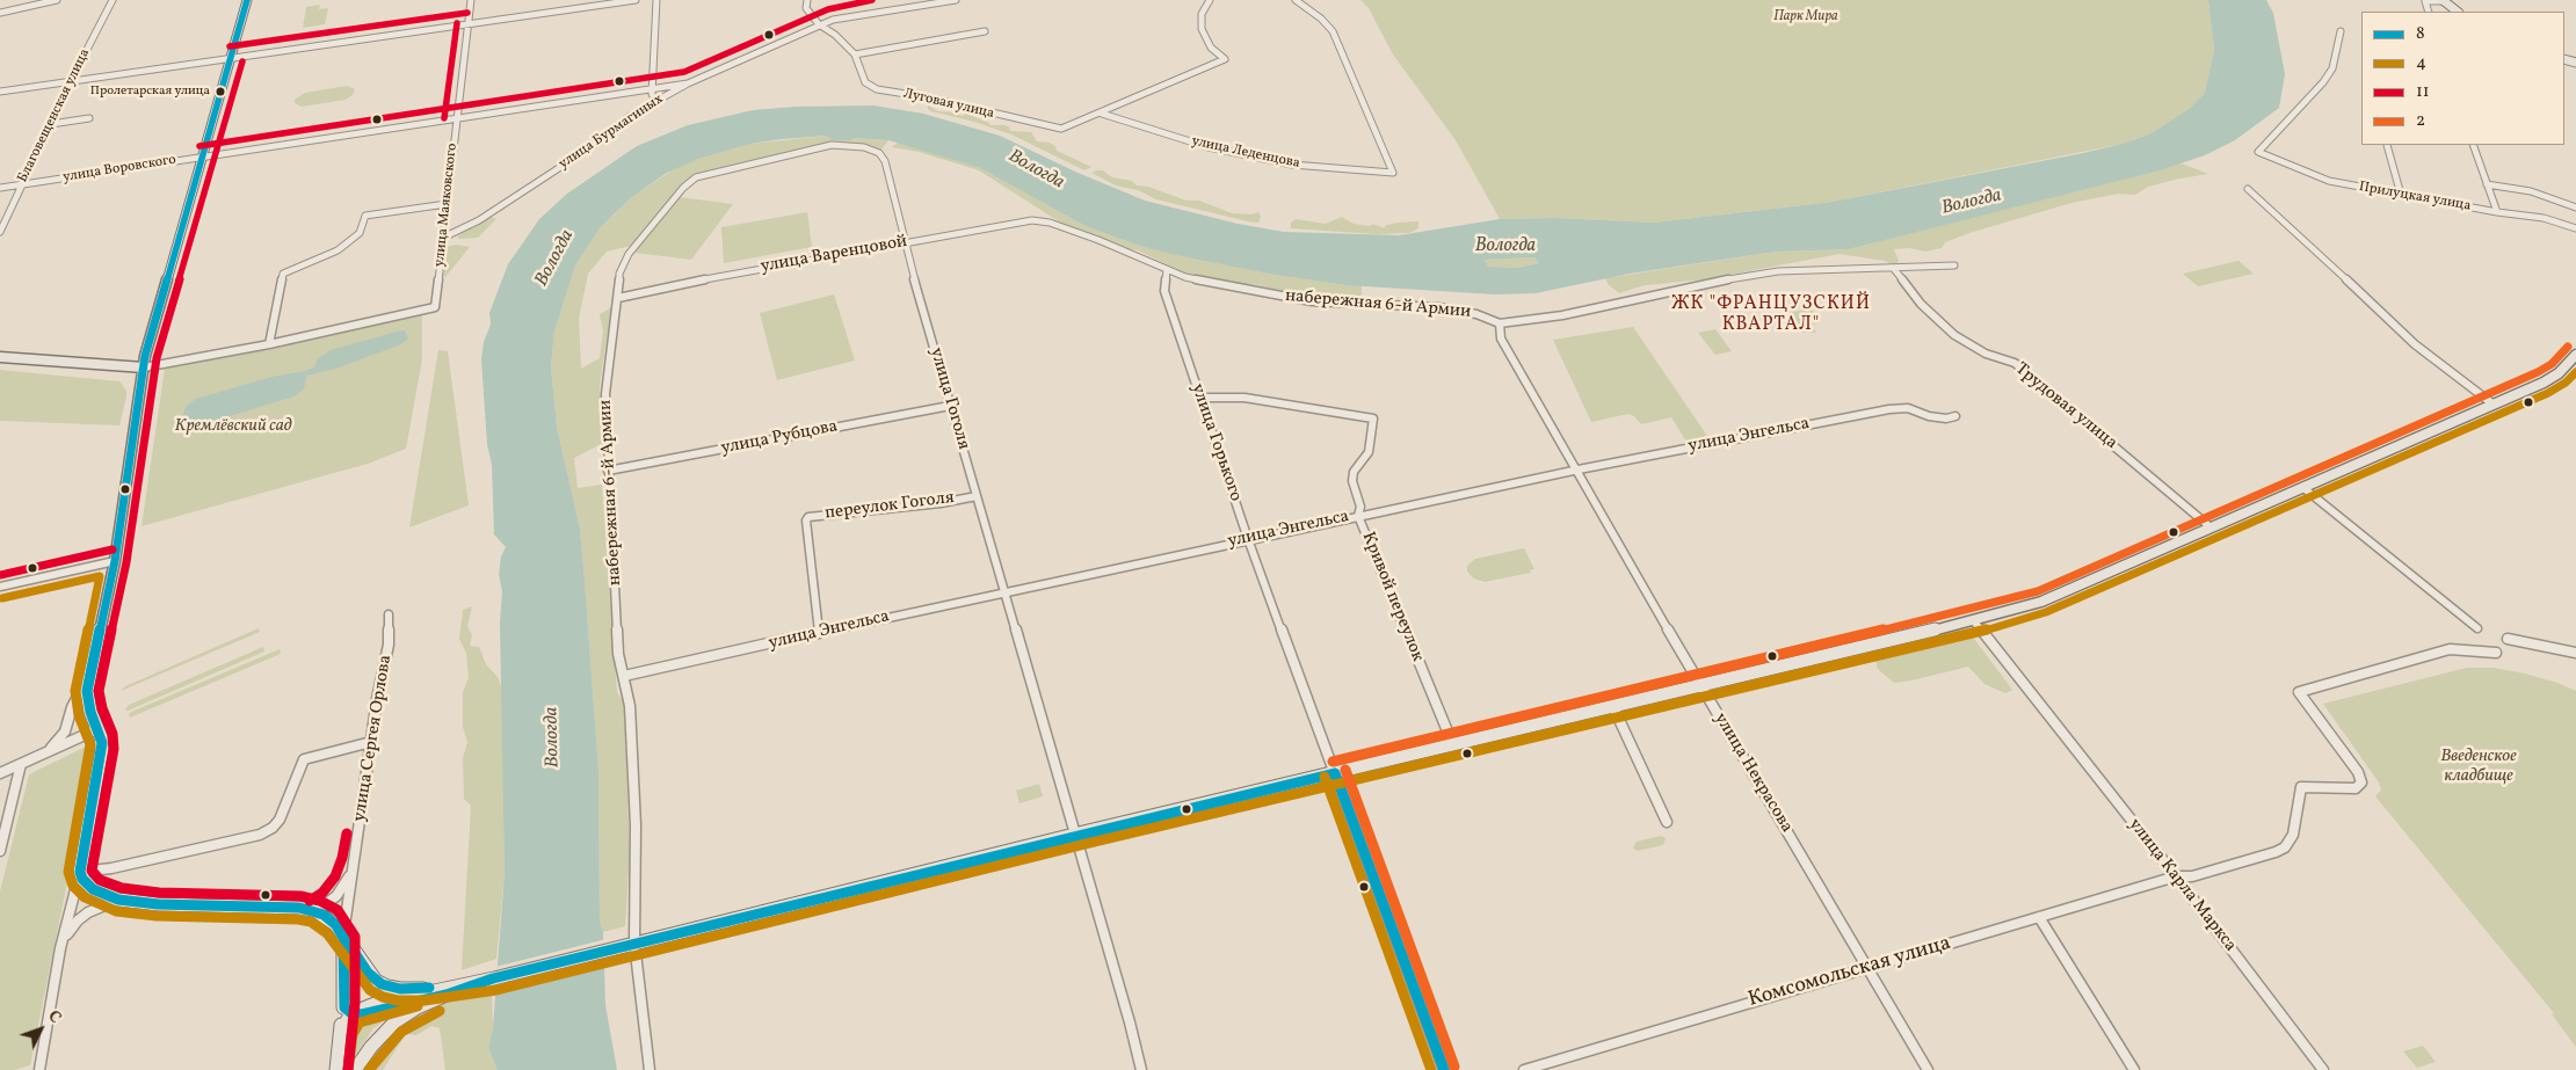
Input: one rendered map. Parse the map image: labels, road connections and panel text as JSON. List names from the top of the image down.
{
  "streets": {
    "main road": ["улица Сергея Орлова"],
    "street": [
      "Луговая улица",
      "Благовещенская улица",
      "улица Бурмагиных",
      "улица Леденцова",
      "улица Воровского",
      "Прилуцкая улица",
      "улица Маяковского",
      "улица Варенцовой",
      "набережная 6-й Армии",
      "улица Гоголя",
      "Трудовая улица",
      "улица Энгельса",
      "улица Рубцова",
      "улица Горького",
      "переулок Гоголя",
      "Кривой переулок",
      "улица Некрасова",
      "улица Карла Маркса",
      "Комсомольская улица"
    ]
  },
  "crossings": [
    ["Луговая улица", "улица Леденцова"],
    ["Благовещенская улица", "улица Воровского"],
    ["улица Бурмагиных", "улица Воровского"],
    ["улица Бурмагиных", "улица Маяковского"],
    ["улица Воровского", "улица Маяковского"],
    ["улица Варенцовой", "набережная 6-й Армии"],
    ["улица Варенцовой", "улица Гоголя"],
    ["набережная 6-й Армии", "улица Гоголя"],
    ["набережная 6-й Армии", "Трудовая улица"],
    ["набережная 6-й Армии", "улица Энгельса"],
    ["набережная 6-й Армии", "улица Рубцова"],
    ["набережная 6-й Армии", "улица Горького"],
    ["набережная 6-й Армии", "улица Некрасова"],
    ["улица Гоголя", "улица Энгельса"],
    ["улица Гоголя", "улица Рубцова"],
    ["улица Гоголя", "переулок Гоголя"],
    ["улица Энгельса", "улица Горького"],
    ["улица Энгельса", "переулок Гоголя"],
    ["улица Энгельса", "Кривой переулок"],
    ["улица Энгельса", "улица Некрасова"],
    ["улица Горького", "Кривой переулок"],
    ["улица Некрасова", "Комсомольская улица"],
    ["улица Карла Маркса", "Комсомольская улица"]
  ],
  "districts": ["ЖК \"ФРАНЦУЗСКИЙ КВАРТАЛ\""],
  "water": ["Вологда"],
  "parks": ["Парк Мира", "Кремлёвский сад", "Введенское кладбище"],
  "places": ["Пролетарская улица"],
  "lines": [
    "transit line 8",
    "transit line 11",
    "transit line 2",
    "transit line 4"
  ],
  "legend": [
    "8",
    "4",
    "11",
    "2"
  ],
  "north": "top right"
}
